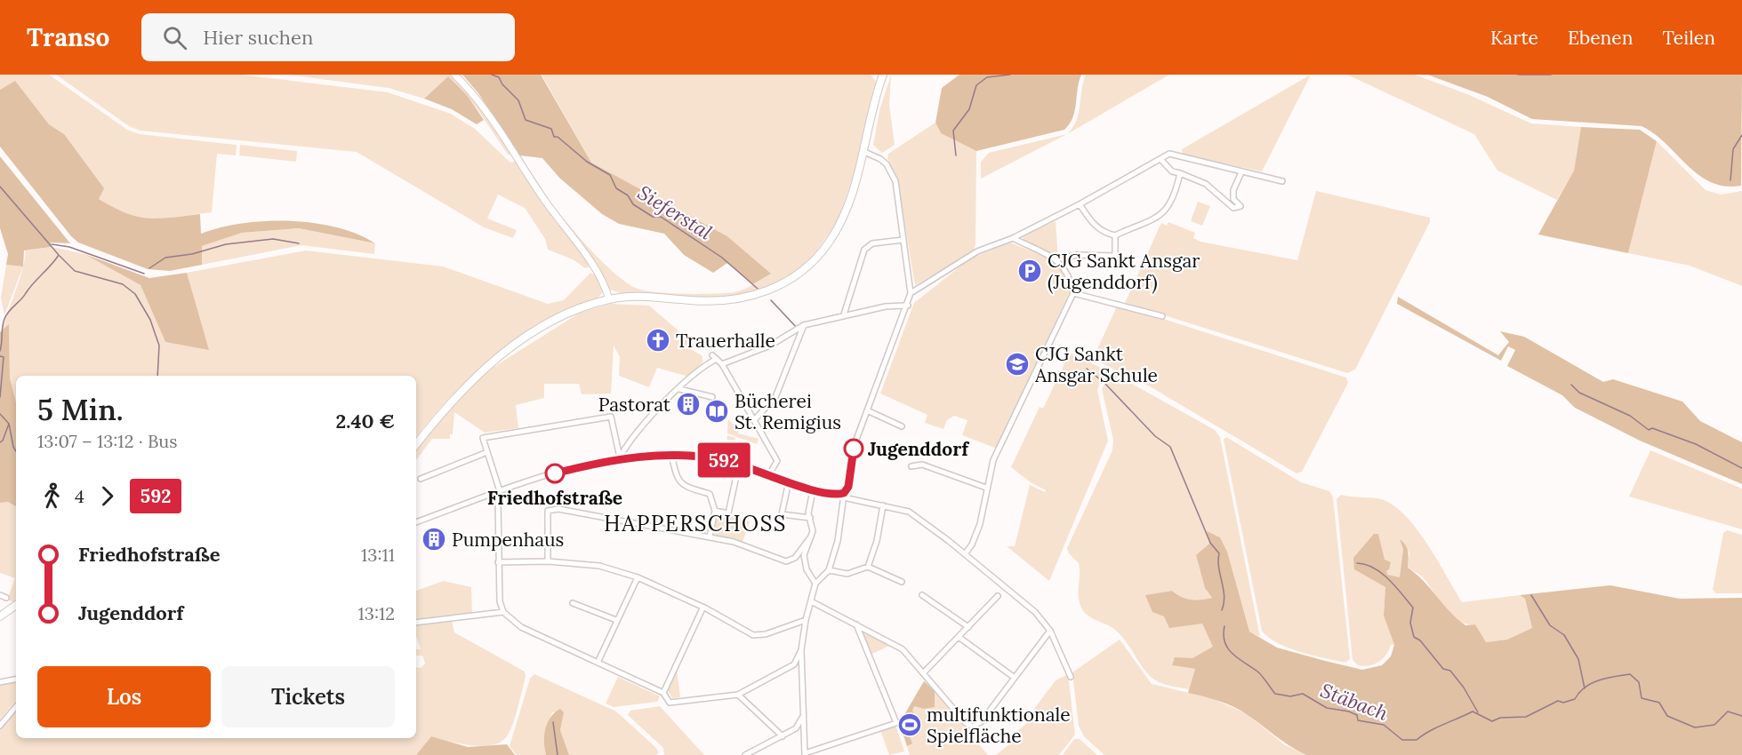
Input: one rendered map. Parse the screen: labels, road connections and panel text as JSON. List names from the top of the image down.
{
  "districts": ["HAPPERSCHOSS"],
  "water": ["Sieferstal", "Stäbach"],
  "places": {
    "parking": ["CJG Sankt Ansgar (Jugenddorf)"],
    "church": ["Trauerhalle"],
    "school or university": ["CJG Sankt Ansgar Schule"],
    "building": ["Pastorat", "Pumpenhaus"],
    "library": ["Bücherei St. Remigius"],
    "other": ["Jugenddorf", "Friedhofstraße"],
    "sports": ["multifunktionale Spielfläche"]
  },
  "lines": ["bus line 592"],
  "page": {
    "header": "Transo",
    "search": "Hier suchen",
    "nav": ["Karte", "Ebenen", "Teilen"],
    "on_map": "592",
    "heading": ["5 Min.", "13:07 – 13:12 · Bus", "2.40 €"],
    "legs": ["4", "592"],
    "list": [
      {
        "name": "Friedhofstraße",
        "value": "13:11"
      },
      {
        "name": "Jugenddorf",
        "value": "13:12"
      }
    ],
    "buttons": ["Los", "Tickets"]
  }
}
